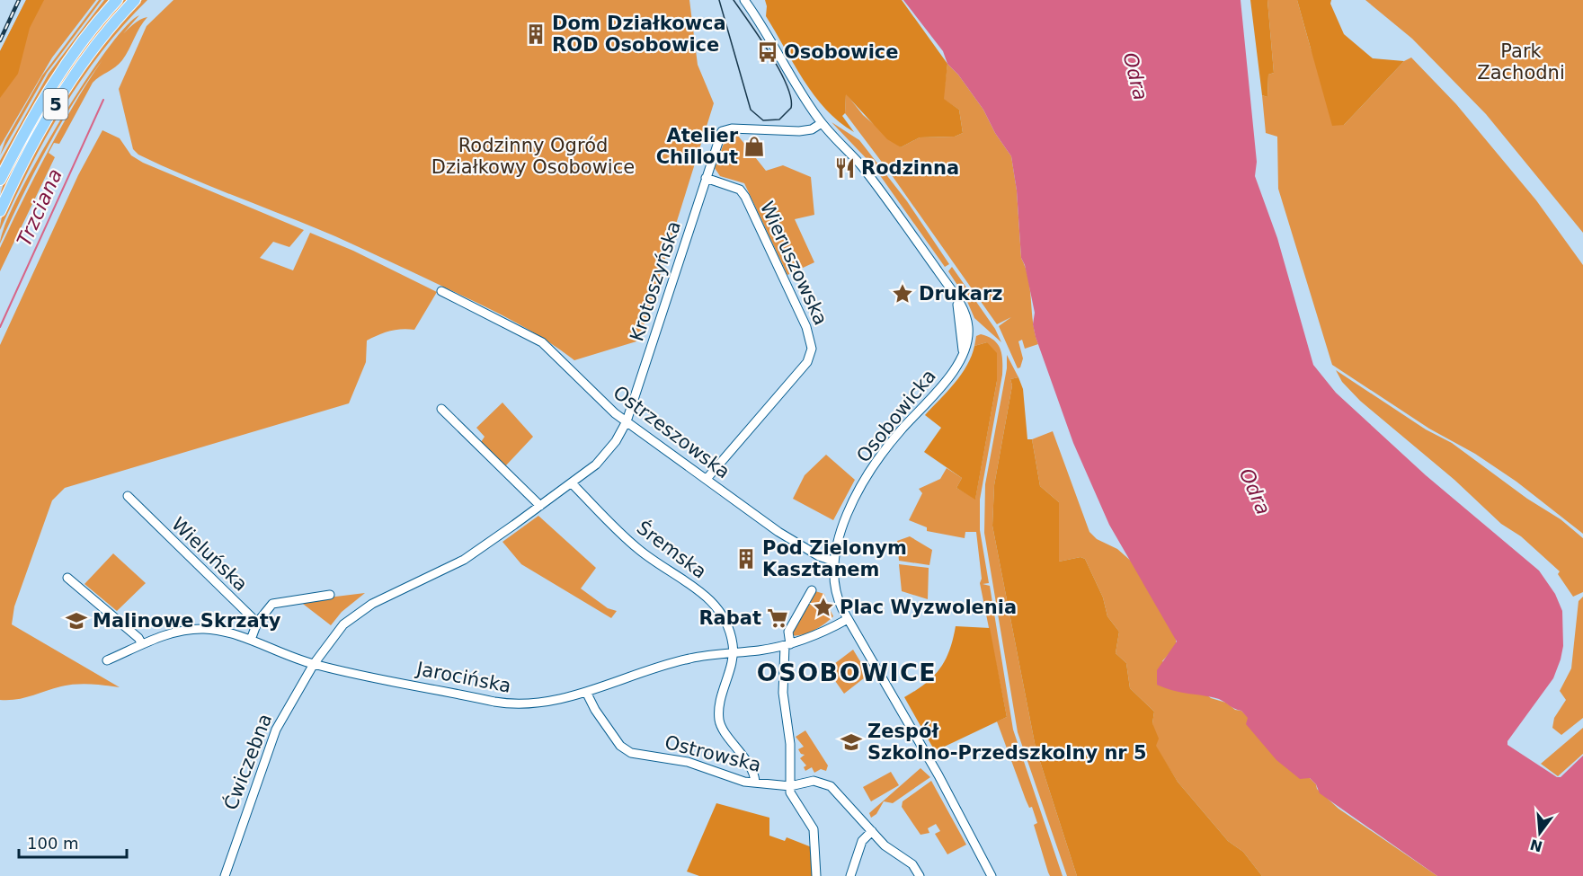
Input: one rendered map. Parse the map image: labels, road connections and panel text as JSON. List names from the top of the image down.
{
  "streets": {
    "main road": ["5"],
    "street": [
      "Wieruszowska",
      "Krotoszyńska",
      "Osobowicka",
      "Ostrzeszowska",
      "Śremska",
      "Wieluńska",
      "Jarocińska",
      "Ostrowska",
      "Ćwiczebna"
    ]
  },
  "crossings": [
    ["Wieruszowska", "Krotoszyńska"],
    ["Wieruszowska", "Ostrzeszowska"],
    ["Krotoszyńska", "Osobowicka"],
    ["Krotoszyńska", "Ostrzeszowska"],
    ["Krotoszyńska", "Śremska"],
    ["Krotoszyńska", "Jarocińska"],
    ["Krotoszyńska", "Ćwiczebna"],
    ["Osobowicka", "Ostrzeszowska"],
    ["Osobowicka", "Jarocińska"],
    ["Śremska", "Jarocińska"],
    ["Jarocińska", "Ostrowska"],
    ["Jarocińska", "Ćwiczebna"]
  ],
  "districts": ["OSOBOWICE"],
  "water": ["Odra", "Trzciana"],
  "parks": ["Park Zachodni", "Rodzinny Ogród Działkowy Osobowice"],
  "places": {
    "building": ["Dom Działkowca ROD Osobowice", "Pod Zielonym Kasztanem"],
    "bus stop": ["Osobowice"],
    "shop": ["Atelier Chillout"],
    "restaurant": ["Rodzinna"],
    "place": ["Drukarz", "Plac Wyzwolenia"],
    "supermarket": ["Rabat"],
    "school or university": ["Malinowe Skrzaty", "Zespół Szkolno-Przedszkolny nr 5"]
  },
  "scale_bar": "100 m",
  "north": "bottom"
}
